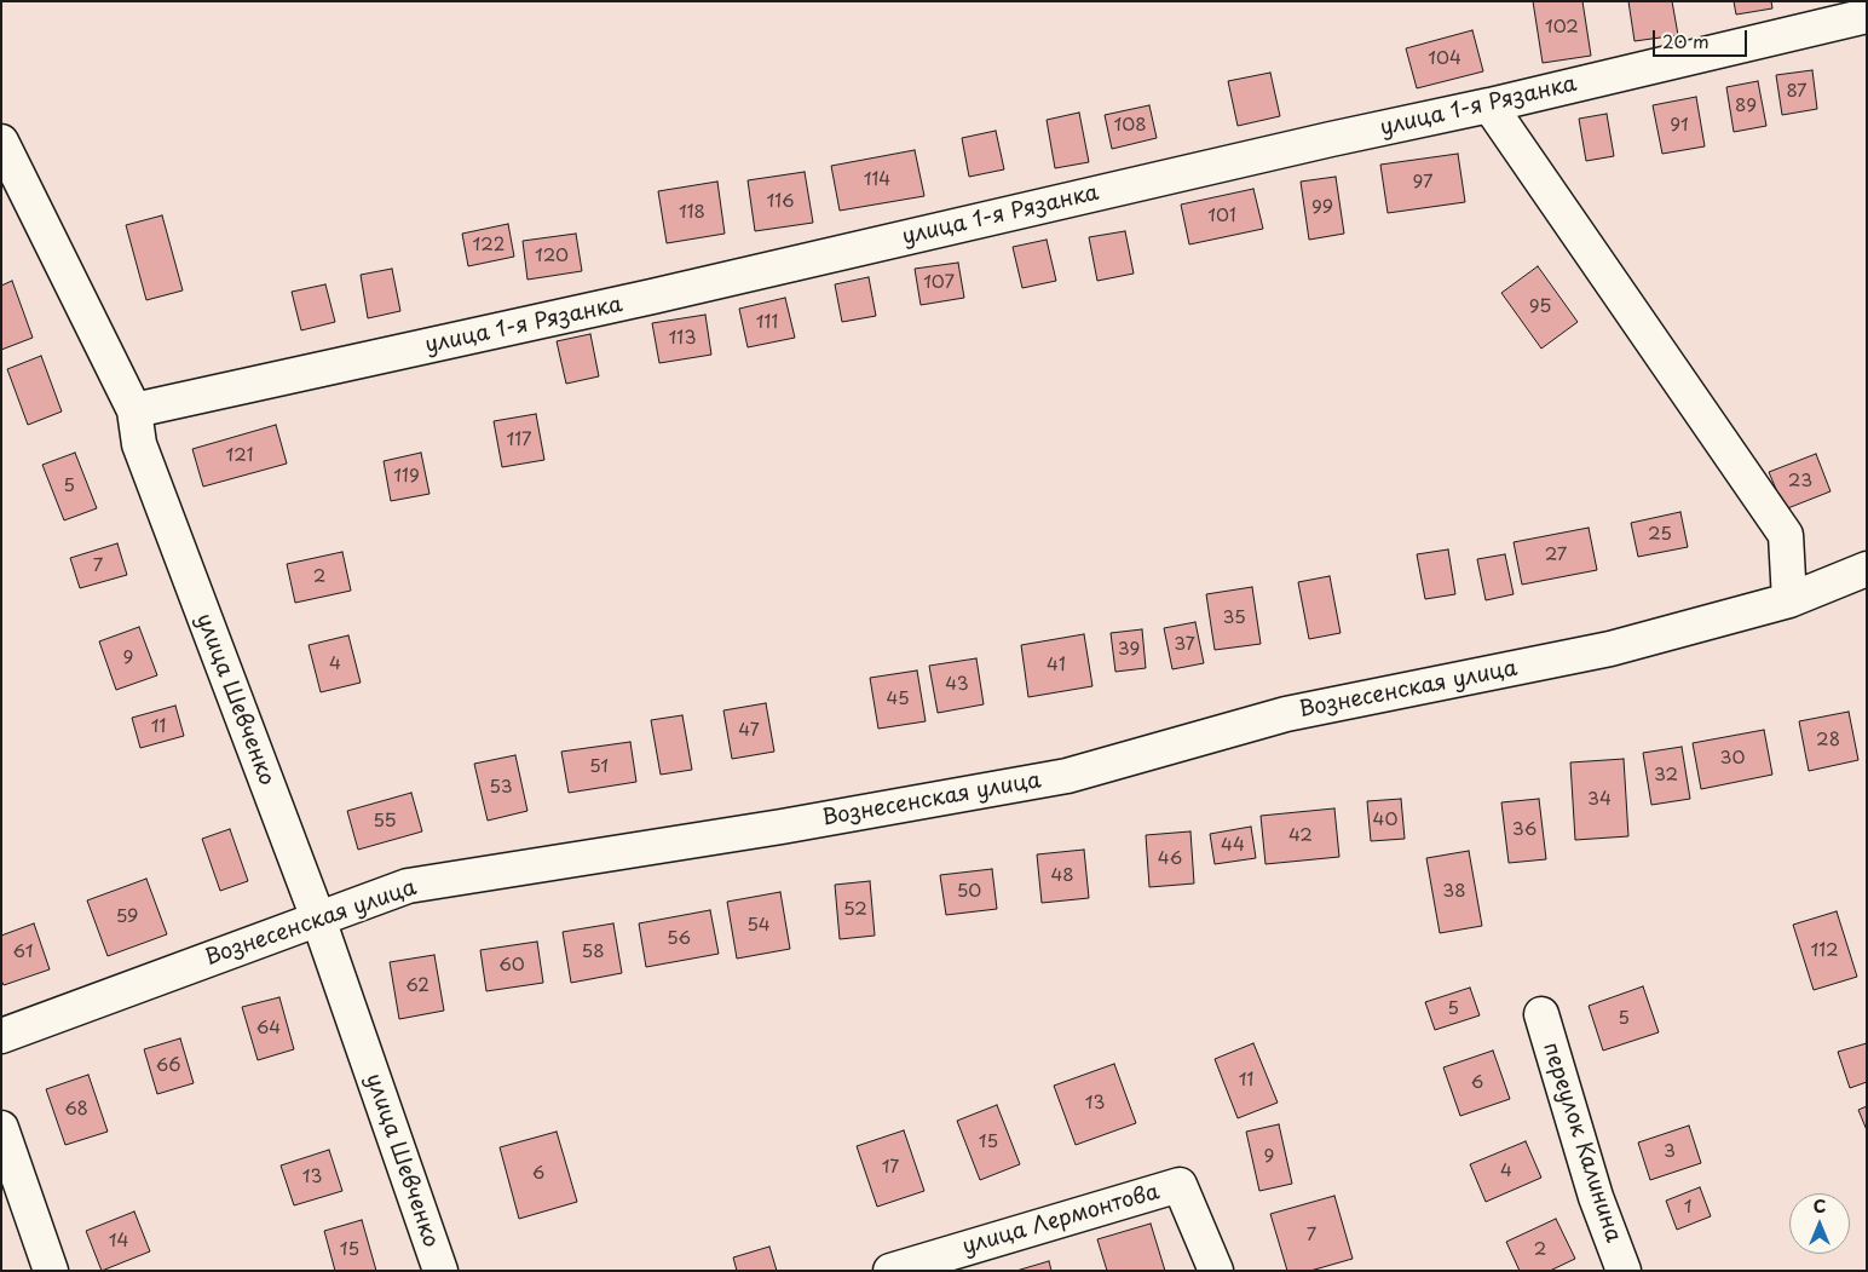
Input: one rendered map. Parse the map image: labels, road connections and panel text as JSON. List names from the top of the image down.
{
  "streets": {
    "street": [
      "улица 1-я Рязанка",
      "Вознесенская улица",
      "улица Шевченко",
      "переулок Калинина",
      "улица Лермонтова"
    ]
  },
  "crossings": [
    ["улица 1-я Рязанка", "улица Шевченко"],
    ["Вознесенская улица", "улица Шевченко"]
  ],
  "house_numbers": [
    "102",
    "104",
    "87",
    "89",
    "108",
    "91",
    "114",
    "97",
    "116",
    "99",
    "118",
    "101",
    "122",
    "120",
    "107",
    "95",
    "111",
    "113",
    "117",
    "121",
    "119",
    "23",
    "5",
    "25",
    "27",
    "7",
    "2",
    "35",
    "37",
    "39",
    "9",
    "4",
    "41",
    "43",
    "45",
    "11",
    "47",
    "28",
    "30",
    "51",
    "32",
    "53",
    "34",
    "40",
    "55",
    "36",
    "42",
    "44",
    "46",
    "48",
    "50",
    "38",
    "52",
    "59",
    "54",
    "56",
    "112",
    "61",
    "58",
    "60",
    "62",
    "5",
    "5",
    "64",
    "66",
    "11",
    "6",
    "13",
    "68",
    "15",
    "3",
    "9",
    "17",
    "4",
    "6",
    "13",
    "1",
    "7",
    "14",
    "15",
    "2"
  ],
  "scale_bar": "20 m",
  "north": "top"
}
